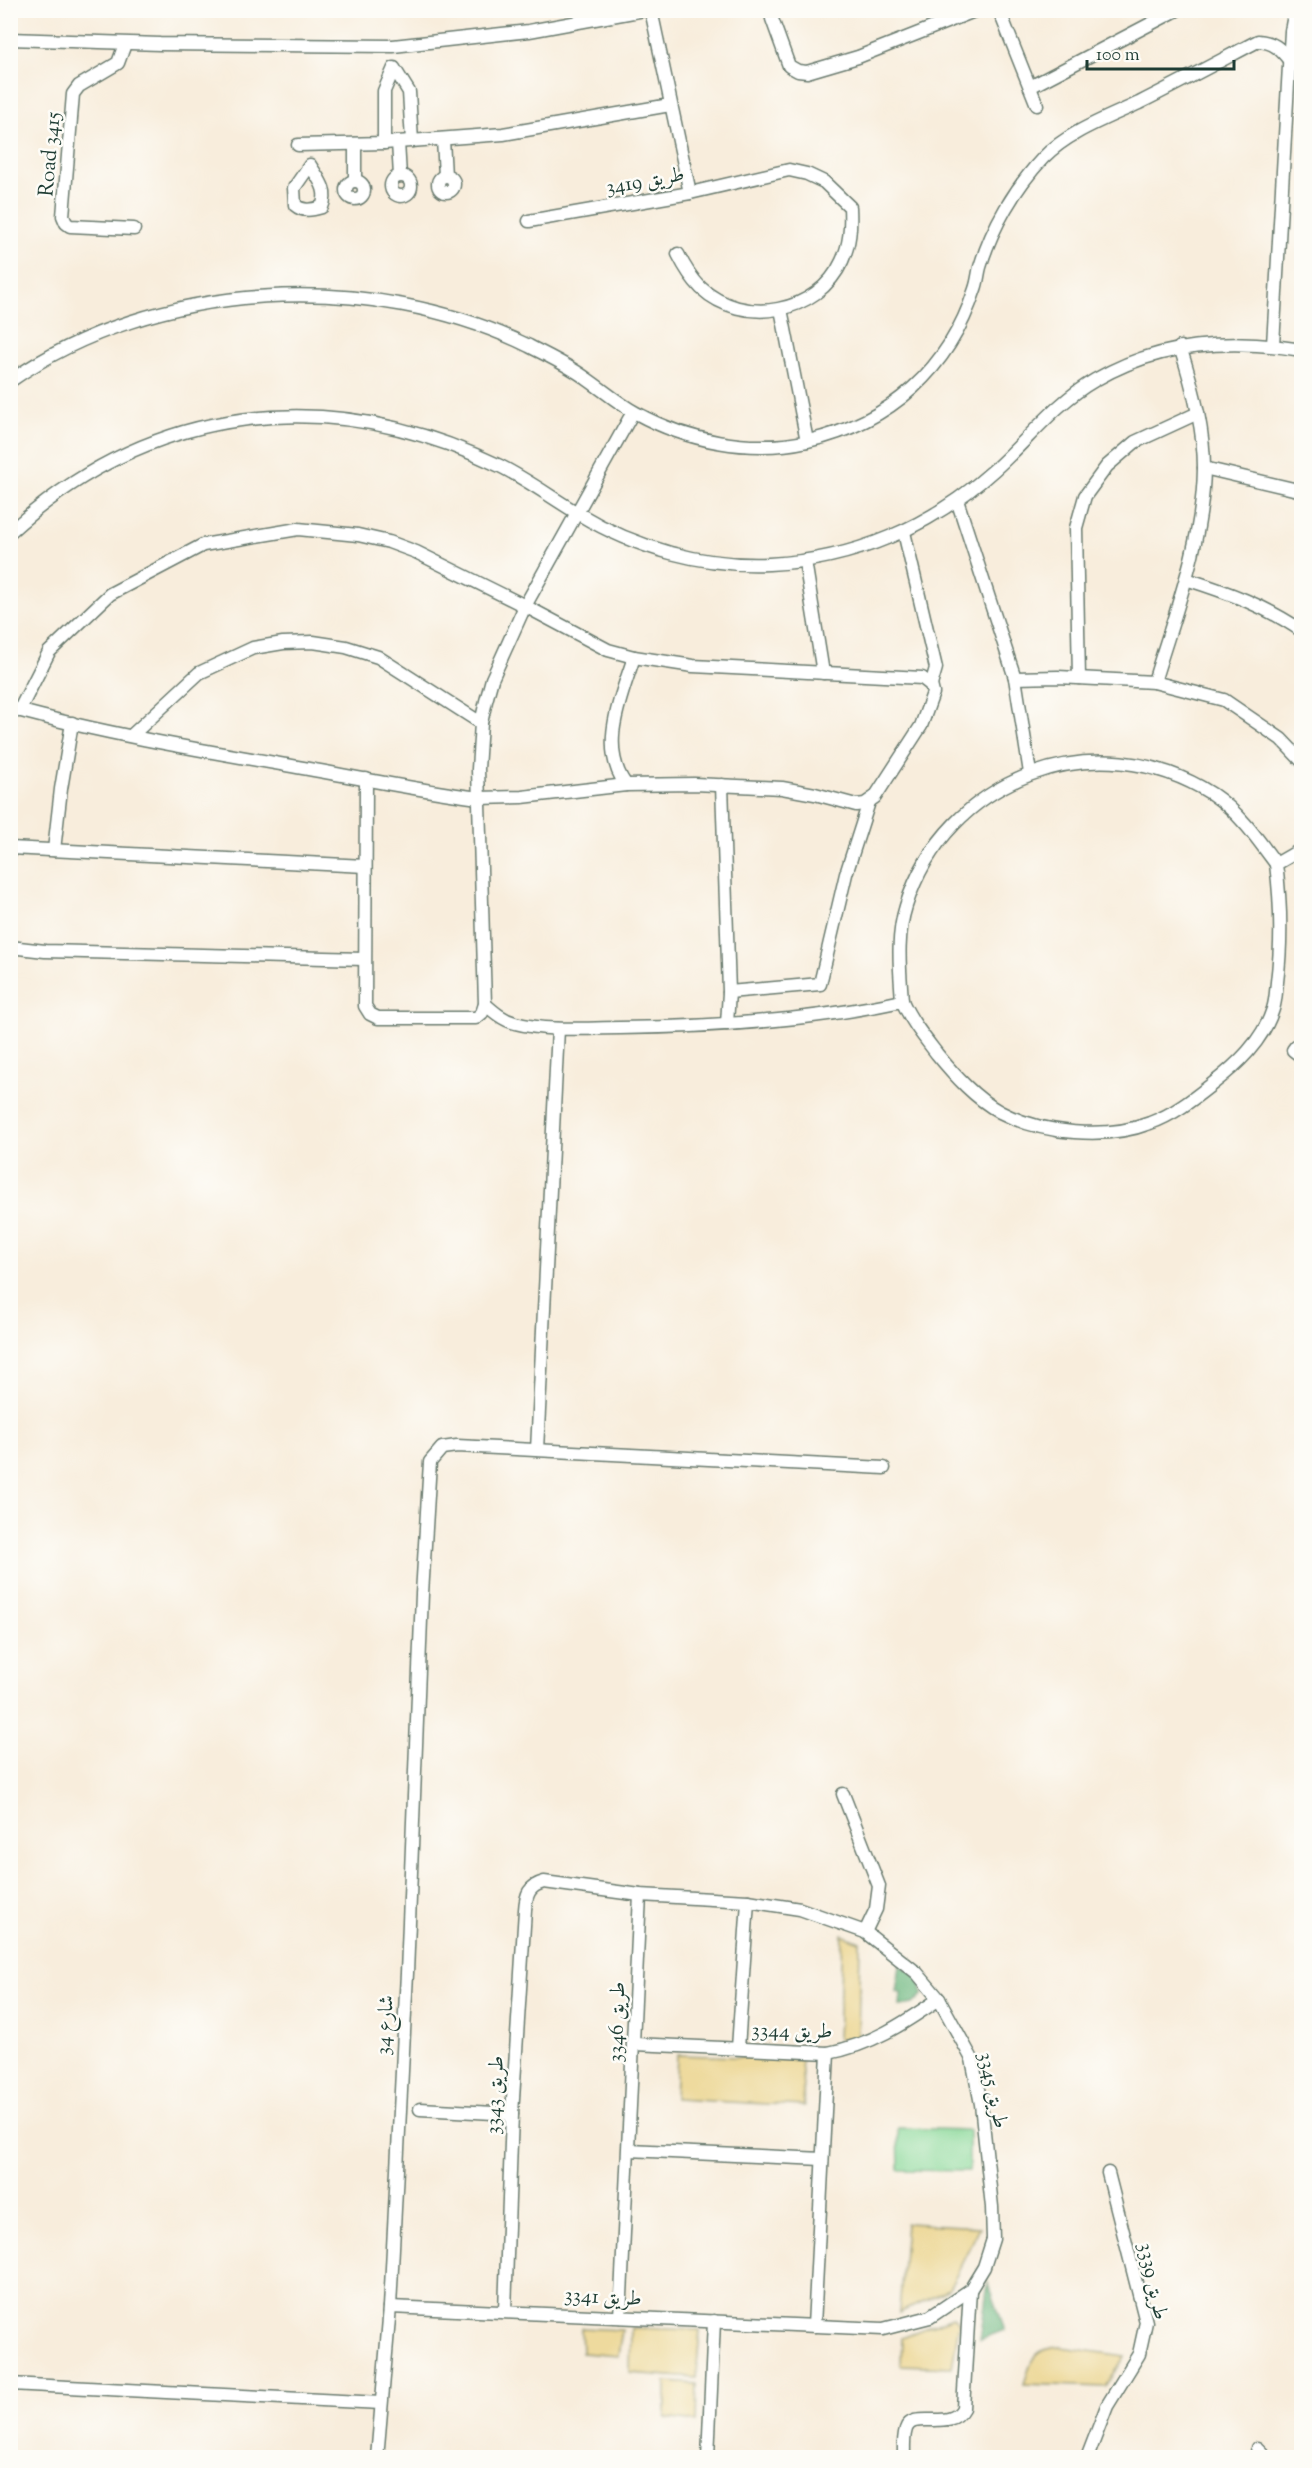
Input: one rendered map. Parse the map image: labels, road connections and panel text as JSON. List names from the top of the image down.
{
  "streets": {
    "street": [
      "Road 3415",
      "طريق 3419",
      "طريق 3346",
      "شارع 34",
      "طريق 3344",
      "طريق 3345",
      "طريق 3343",
      "طريق 3339",
      "طريق 3341"
    ]
  },
  "crossings": [
    ["طريق 3346", "طريق 3344"],
    ["طريق 3346", "طريق 3345"],
    ["طريق 3346", "طريق 3341"],
    ["شارع 34", "طريق 3341"],
    ["طريق 3344", "طريق 3345"],
    ["طريق 3345", "طريق 3343"],
    ["طريق 3345", "طريق 3341"],
    ["طريق 3343", "طريق 3341"]
  ],
  "scale_bar": "100 m"
}
